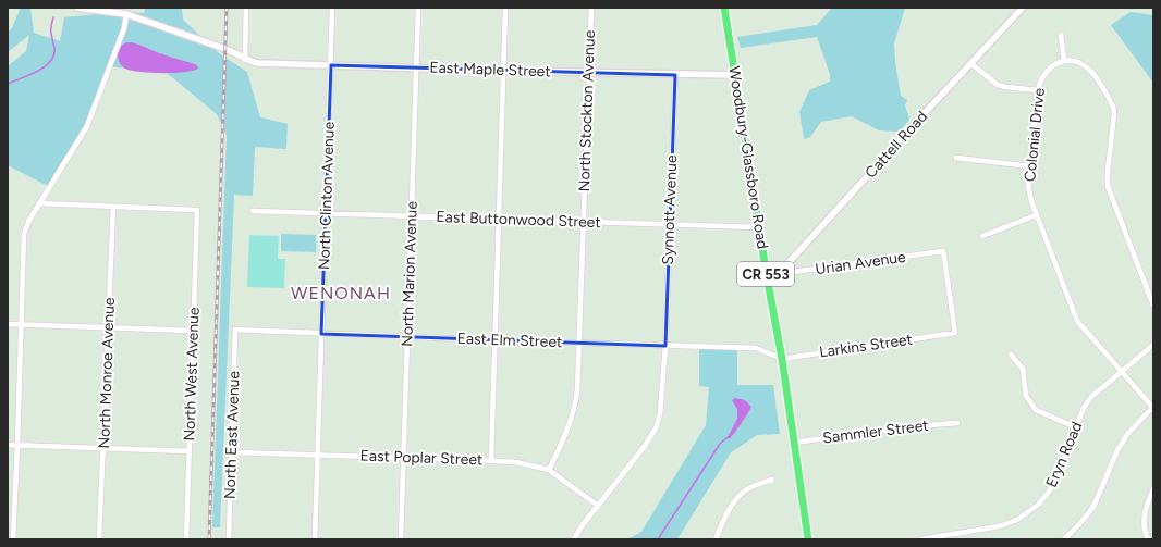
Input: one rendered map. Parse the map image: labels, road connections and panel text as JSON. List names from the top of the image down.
{
  "streets": {
    "main road": ["Woodbury-Glassboro Road", "CR 553"],
    "street": [
      "East Maple Street",
      "North Stockton Avenue",
      "Colonial Drive",
      "Cattell Road",
      "North Clinton Avenue",
      "Synnott Avenue",
      "East Buttonwood Street",
      "Urian Avenue",
      "North Marion Avenue",
      "East Elm Street",
      "Larkins Street",
      "North Monroe Avenue",
      "North West Avenue",
      "Sammler Street",
      "North East Avenue",
      "Eryn Road",
      "East Poplar Street"
    ]
  },
  "crossings": [
    ["East Maple Street", "North Stockton Avenue"],
    ["East Maple Street", "Woodbury-Glassboro Road"],
    ["East Maple Street", "North Clinton Avenue"],
    ["East Maple Street", "Synnott Avenue"],
    ["East Maple Street", "North Marion Avenue"],
    ["North Stockton Avenue", "East Buttonwood Street"],
    ["North Stockton Avenue", "East Elm Street"],
    ["North Stockton Avenue", "East Poplar Street"],
    ["Colonial Drive", "Eryn Road"],
    ["Cattell Road", "Urian Avenue"],
    ["Woodbury-Glassboro Road", "East Buttonwood Street"],
    ["Woodbury-Glassboro Road", "East Elm Street"],
    ["Woodbury-Glassboro Road", "Larkins Street"],
    ["Woodbury-Glassboro Road", "Sammler Street"],
    ["North Clinton Avenue", "East Buttonwood Street"],
    ["North Clinton Avenue", "East Elm Street"],
    ["North Clinton Avenue", "East Poplar Street"],
    ["Synnott Avenue", "East Buttonwood Street"],
    ["Synnott Avenue", "East Elm Street"],
    ["Synnott Avenue", "East Poplar Street"],
    ["East Buttonwood Street", "North Marion Avenue"],
    ["Urian Avenue", "Larkins Street"],
    ["North Marion Avenue", "East Elm Street"],
    ["North Marion Avenue", "East Poplar Street"],
    ["East Elm Street", "Larkins Street"],
    ["East Elm Street", "North East Avenue"],
    ["North Monroe Avenue", "North West Avenue"],
    ["North East Avenue", "East Poplar Street"]
  ],
  "districts": ["WENONAH"]
}
